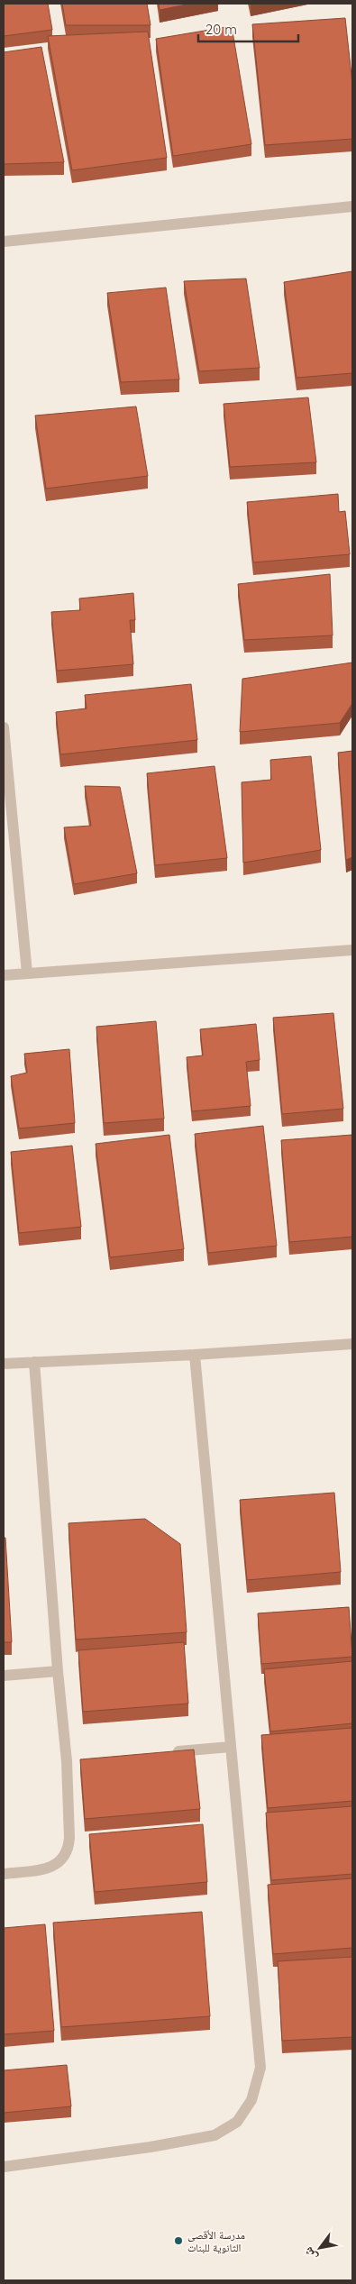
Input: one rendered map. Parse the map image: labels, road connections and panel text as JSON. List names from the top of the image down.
{
  "places": ["مدرسة الأقصى الثانوية للبنات"],
  "scale_bar": "20 m",
  "north": "bottom left"
}
